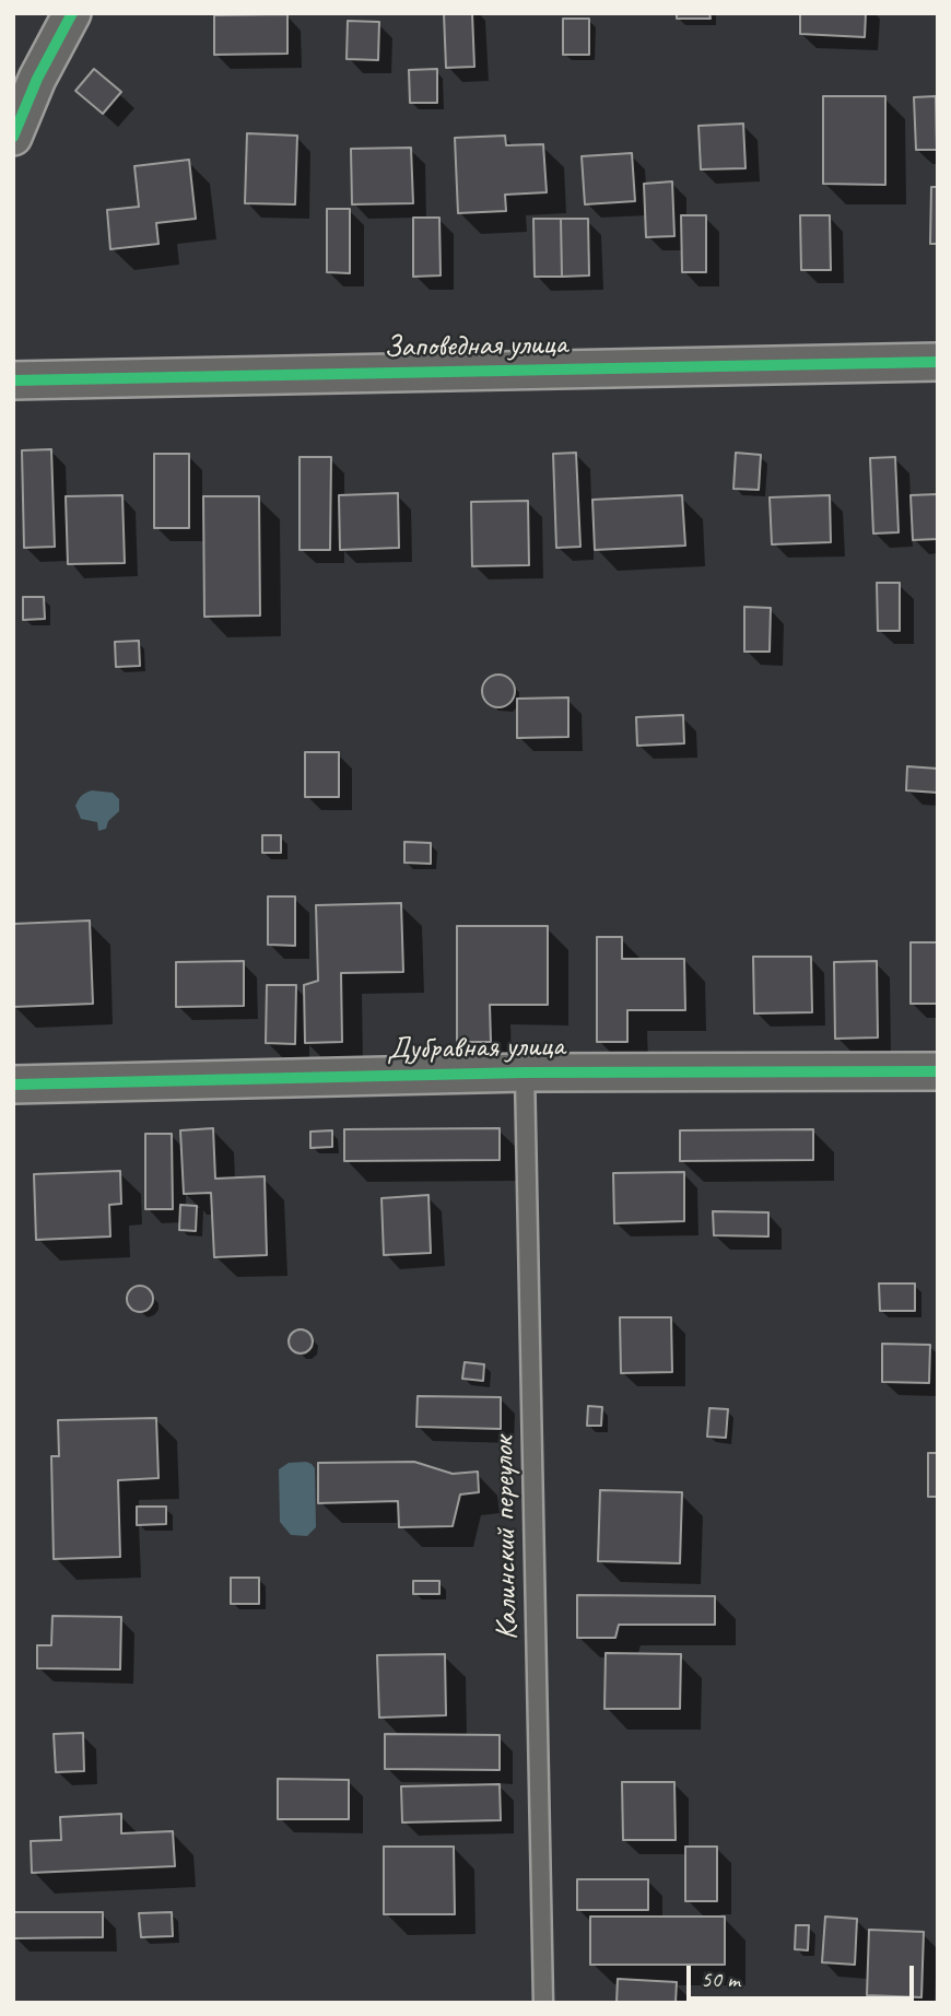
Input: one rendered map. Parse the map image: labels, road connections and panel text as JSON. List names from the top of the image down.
{
  "streets": {
    "street": ["Заповедная улица", "Дубравная улица"],
    "lane": ["Калинский переулок"]
  },
  "crossings": [
    ["Дубравная улица", "Калинский переулок"]
  ],
  "scale_bar": "50 m"
}
